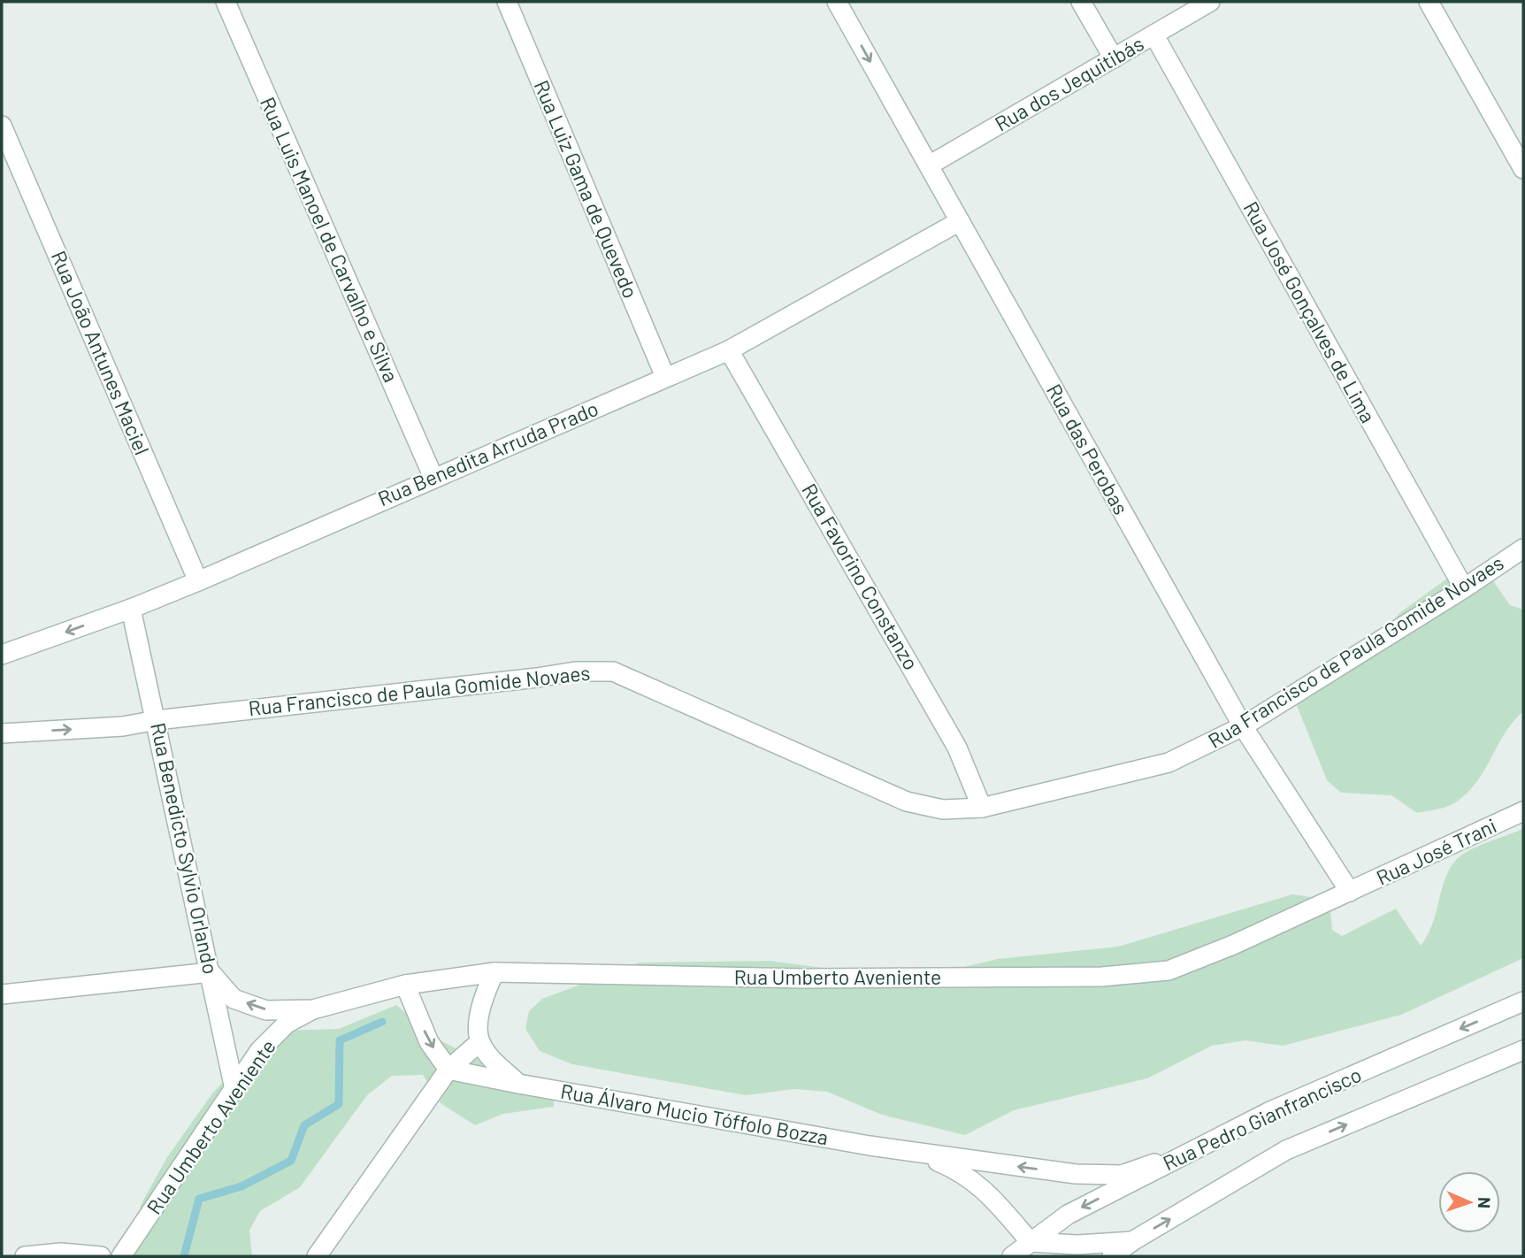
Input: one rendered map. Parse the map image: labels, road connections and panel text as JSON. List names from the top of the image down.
{
  "streets": {
    "street": [
      "Rua dos Jequitibás",
      "Rua Luiz Gama de Quevedo",
      "Rua Luis Manoel de Carvalho e Silva",
      "Rua José Gonçalves de Lima",
      "Rua João Antunes Maciel",
      "Rua das Perobas",
      "Rua Benedita Arruda Prado",
      "Rua Favorino Constanzo",
      "Rua Francisco de Paula Gomide Novaes",
      "Rua Benedicto Sylvio Orlando",
      "Rua José Trani",
      "Rua Umberto Aveniente",
      "Rua Álvaro Mucio Tóffolo Bozza",
      "Rua Pedro Gianfrancisco"
    ]
  },
  "crossings": [
    ["Rua dos Jequitibás", "Rua José Gonçalves de Lima"],
    ["Rua dos Jequitibás", "Rua das Perobas"],
    ["Rua Luiz Gama de Quevedo", "Rua Benedita Arruda Prado"],
    ["Rua Luis Manoel de Carvalho e Silva", "Rua Benedita Arruda Prado"],
    ["Rua José Gonçalves de Lima", "Rua Francisco de Paula Gomide Novaes"],
    ["Rua João Antunes Maciel", "Rua Benedita Arruda Prado"],
    ["Rua das Perobas", "Rua Benedita Arruda Prado"],
    ["Rua das Perobas", "Rua Francisco de Paula Gomide Novaes"],
    ["Rua das Perobas", "Rua José Trani"],
    ["Rua das Perobas", "Rua Umberto Aveniente"],
    ["Rua Benedita Arruda Prado", "Rua Favorino Constanzo"],
    ["Rua Benedita Arruda Prado", "Rua Benedicto Sylvio Orlando"],
    ["Rua Favorino Constanzo", "Rua Francisco de Paula Gomide Novaes"],
    ["Rua Francisco de Paula Gomide Novaes", "Rua Benedicto Sylvio Orlando"],
    ["Rua Benedicto Sylvio Orlando", "Rua Umberto Aveniente"],
    ["Rua José Trani", "Rua Umberto Aveniente"],
    ["Rua Álvaro Mucio Tóffolo Bozza", "Rua Pedro Gianfrancisco"]
  ],
  "north": "right"
}
